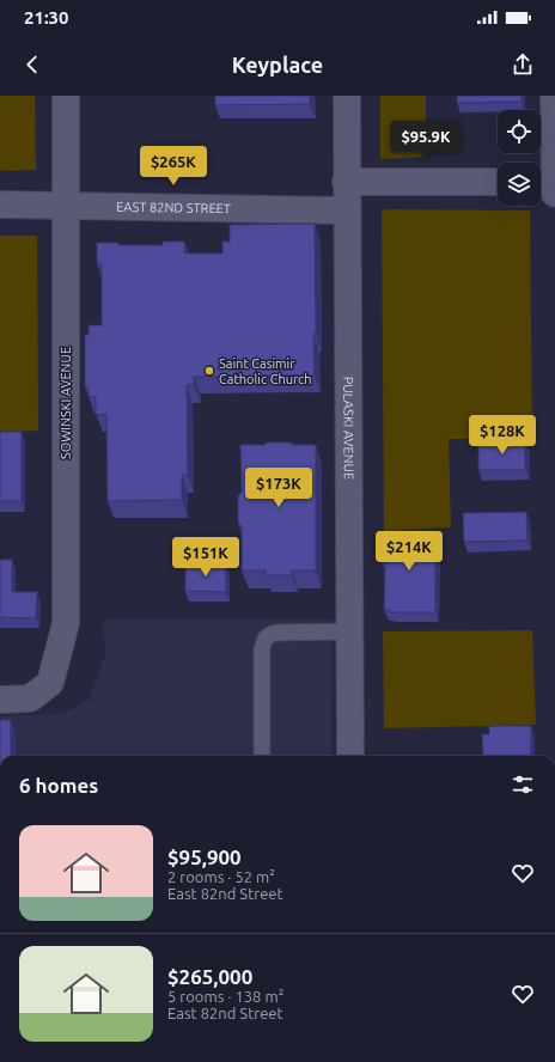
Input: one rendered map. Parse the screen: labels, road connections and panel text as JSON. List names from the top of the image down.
{
  "streets": {
    "street": ["EAST 82ND STREET", "SOWINSKI AVENUE", "PULASKI AVENUE"]
  },
  "crossings": [
    ["EAST 82ND STREET", "SOWINSKI AVENUE"],
    ["EAST 82ND STREET", "PULASKI AVENUE"]
  ],
  "places": ["Saint Casimir Catholic Church"],
  "page": {
    "status": "21:30",
    "header": "Keyplace",
    "price": [
      "$95.9K",
      "$265K",
      "$128K",
      "$173K",
      "$214K",
      "$151K"
    ],
    "heading": "6 homes",
    "list": [
      {
        "name": "$95,900",
        "note": "2 rooms · 52 m² · East 82nd Street"
      },
      {
        "name": "$265,000",
        "note": "5 rooms · 138 m² · East 82nd Street"
      }
    ]
  }
}
